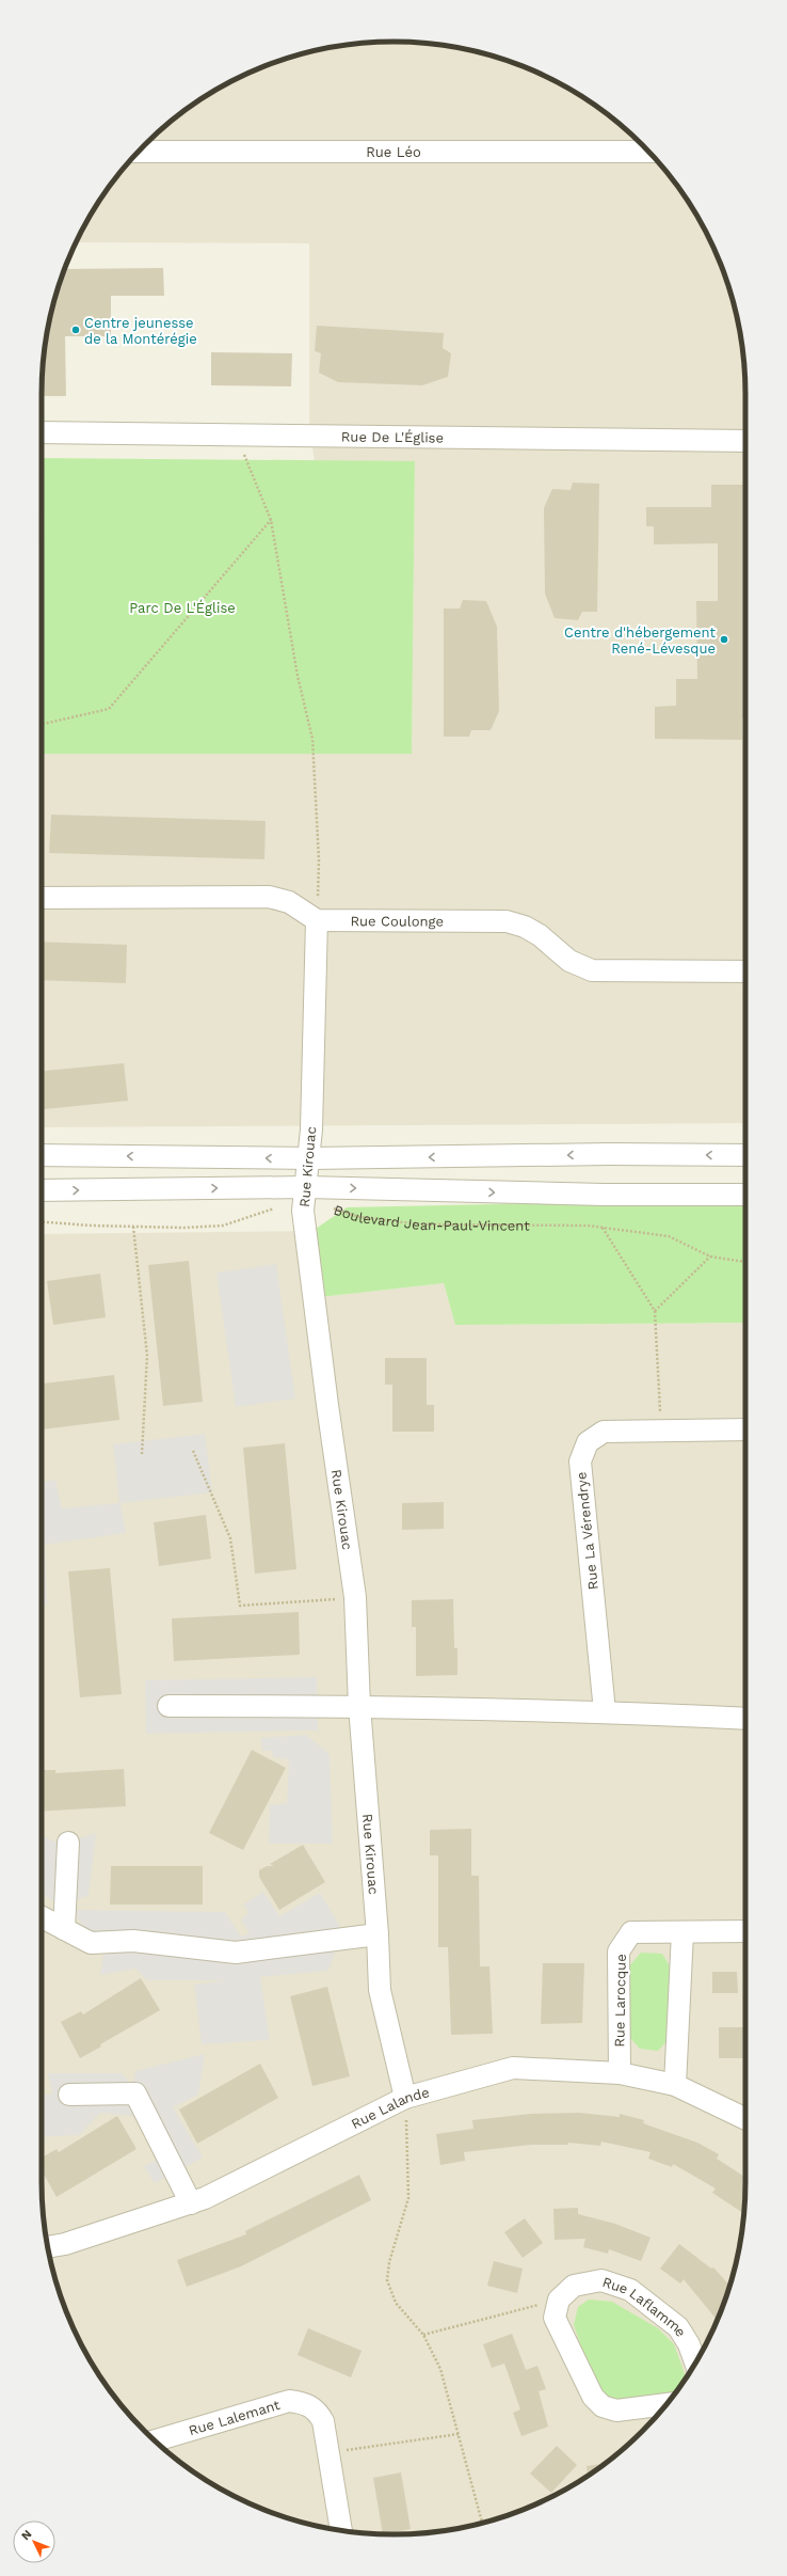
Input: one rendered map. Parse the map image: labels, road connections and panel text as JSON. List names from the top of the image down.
{
  "streets": {
    "street": [
      "Rue Léo",
      "Rue De L'Église",
      "Rue Coulonge",
      "Rue Kirouac",
      "Boulevard Jean-Paul-Vincent",
      "Rue La Vérendrye",
      "Rue Larocque",
      "Rue Lalande",
      "Rue Laflamme",
      "Rue Lalemant"
    ]
  },
  "crossings": [
    ["Rue Coulonge", "Rue Kirouac"],
    ["Rue Kirouac", "Boulevard Jean-Paul-Vincent"],
    ["Rue Kirouac", "Rue Lalande"],
    ["Rue Larocque", "Rue Lalande"]
  ],
  "parks": ["Parc De L'Église"],
  "places": ["Centre jeunesse de la Montérégie", "Centre d'hébergement René-Lévesque"],
  "north": "top left"
}
